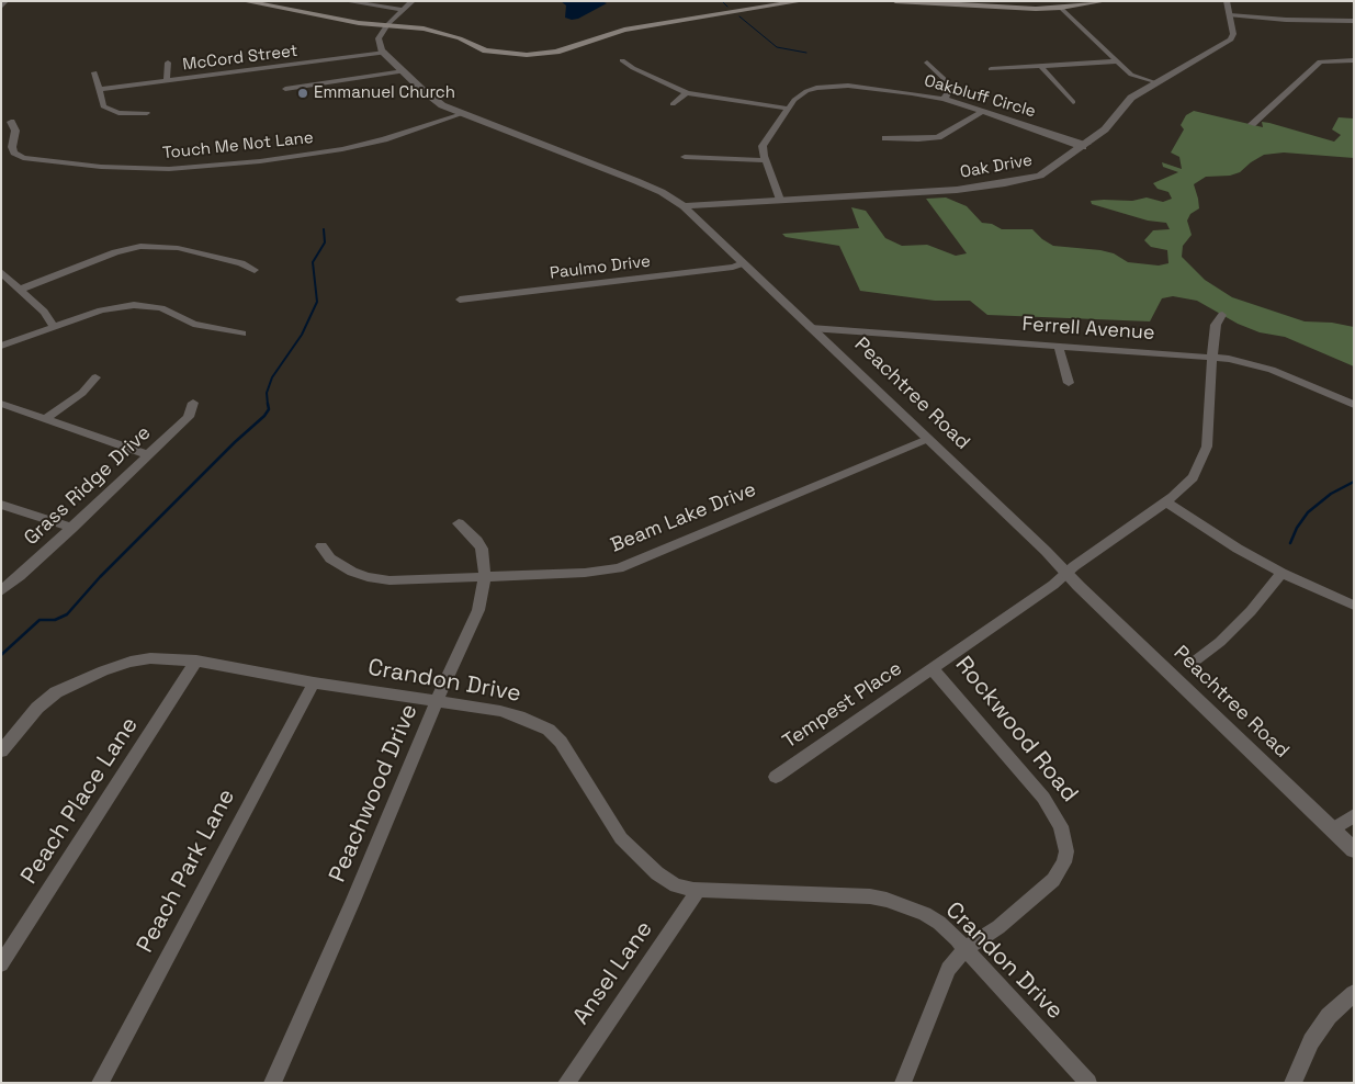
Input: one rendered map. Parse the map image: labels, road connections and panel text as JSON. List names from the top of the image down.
{
  "streets": {
    "street": [
      "McCord Street",
      "Oakbluff Circle",
      "Touch Me Not Lane",
      "Oak Drive",
      "Paulmo Drive",
      "Ferrell Avenue",
      "Peachtree Road",
      "Grass Ridge Drive",
      "Beam Lake Drive",
      "Crandon Drive",
      "Tempest Place",
      "Rockwood Road",
      "Peachwood Drive",
      "Peach Place Lane",
      "Peach Park Lane",
      "Ansel Lane"
    ]
  },
  "crossings": [
    ["McCord Street", "Peachtree Road"],
    ["Oakbluff Circle", "Oak Drive"],
    ["Touch Me Not Lane", "Peachtree Road"],
    ["Oak Drive", "Peachtree Road"],
    ["Paulmo Drive", "Peachtree Road"],
    ["Ferrell Avenue", "Peachtree Road"],
    ["Ferrell Avenue", "Rockwood Road"],
    ["Peachtree Road", "Beam Lake Drive"],
    ["Peachtree Road", "Rockwood Road"],
    ["Beam Lake Drive", "Peachwood Drive"],
    ["Crandon Drive", "Rockwood Road"],
    ["Crandon Drive", "Peachwood Drive"],
    ["Crandon Drive", "Peach Place Lane"],
    ["Crandon Drive", "Peach Park Lane"],
    ["Crandon Drive", "Ansel Lane"],
    ["Tempest Place", "Rockwood Road"]
  ],
  "places": ["Emmanuel Church"]
}
